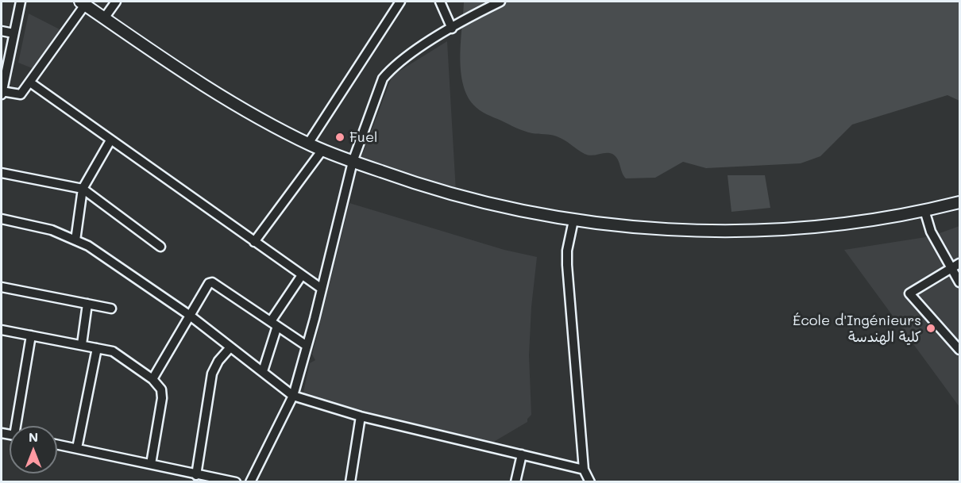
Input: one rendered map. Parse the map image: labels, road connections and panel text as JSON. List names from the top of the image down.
{
  "places": ["Fuel", "École d'Ingénieurs كلية الهندسة"],
  "north": "top"
}
